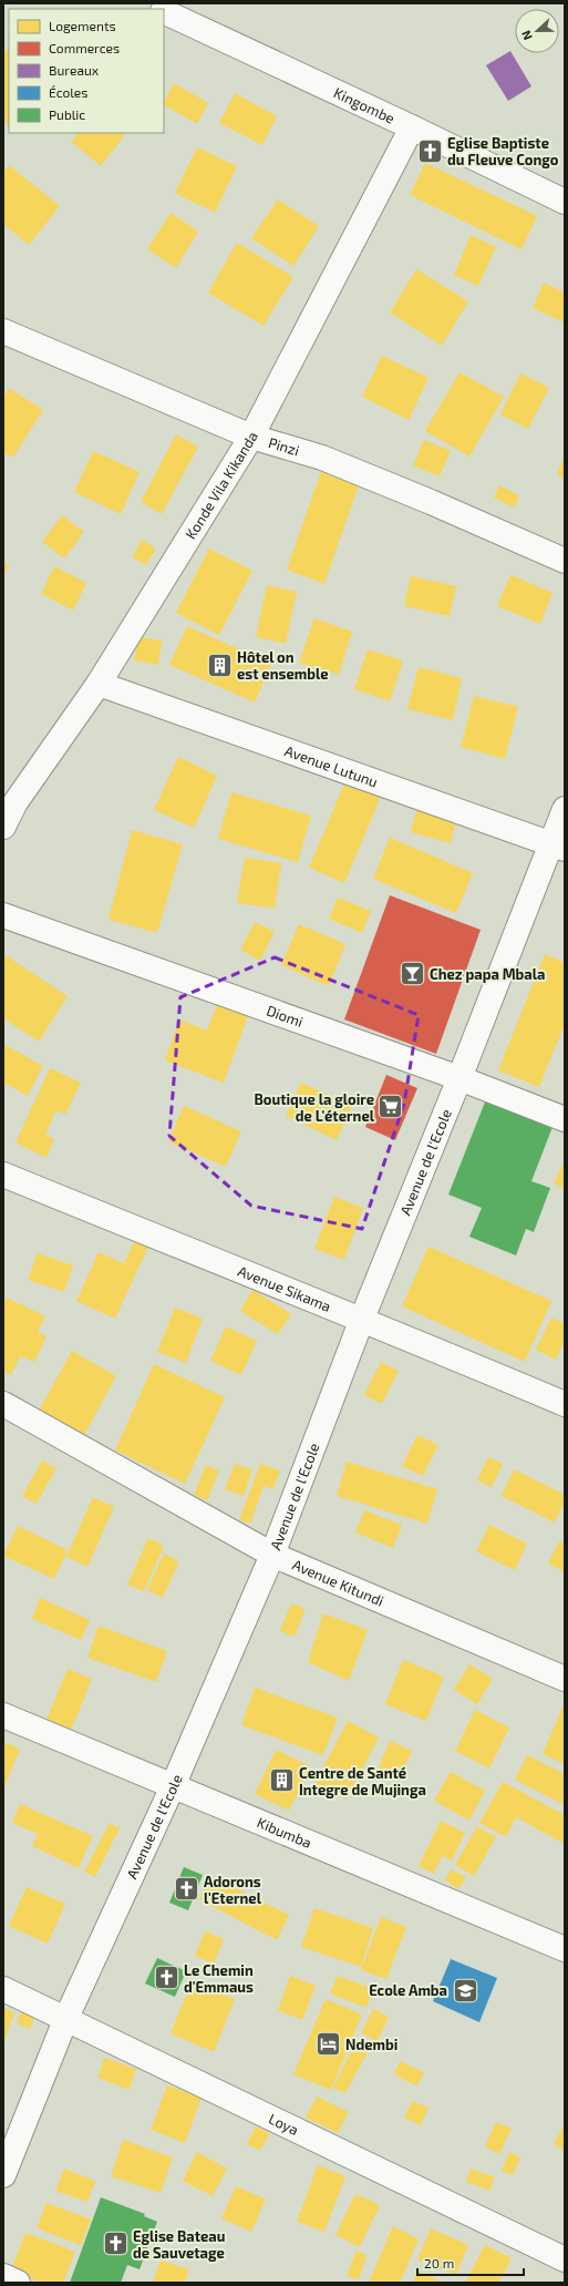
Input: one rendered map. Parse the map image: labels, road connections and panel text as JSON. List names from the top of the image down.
{
  "streets": {
    "street": [
      "Kingombe",
      "Pinzi",
      "Konde Vila Kikanda",
      "Avenue Lutunu",
      "Diomi",
      "Avenue de l'Ecole",
      "Avenue Sikama",
      "Avenue Kitundi",
      "Kibumba",
      "Loya"
    ]
  },
  "crossings": [
    ["Kingombe", "Konde Vila Kikanda"],
    ["Pinzi", "Konde Vila Kikanda"],
    ["Konde Vila Kikanda", "Avenue Lutunu"],
    ["Avenue Lutunu", "Avenue de l'Ecole"],
    ["Diomi", "Avenue de l'Ecole"],
    ["Avenue de l'Ecole", "Avenue Sikama"],
    ["Avenue de l'Ecole", "Avenue Kitundi"],
    ["Avenue de l'Ecole", "Kibumba"],
    ["Avenue de l'Ecole", "Loya"]
  ],
  "places": {
    "church": [
      "Eglise Baptiste du Fleuve Congo",
      "Adorons l'Eternel",
      "Le Chemin d'Emmaus",
      "Eglise Bateau de Sauvetage"
    ],
    "building": ["Hôtel on est ensemble", "Centre de Santé Integre de Mujinga"],
    "bar": ["Chez papa Mbala"],
    "supermarket": ["Boutique la gloire de L'éternel"],
    "school or university": ["Ecole Amba"],
    "hotel": ["Ndembi"]
  },
  "legend": [
    "Logements",
    "Commerces",
    "Bureaux",
    "Écoles",
    "Public"
  ],
  "scale_bar": "20 m",
  "north": "left"
}
